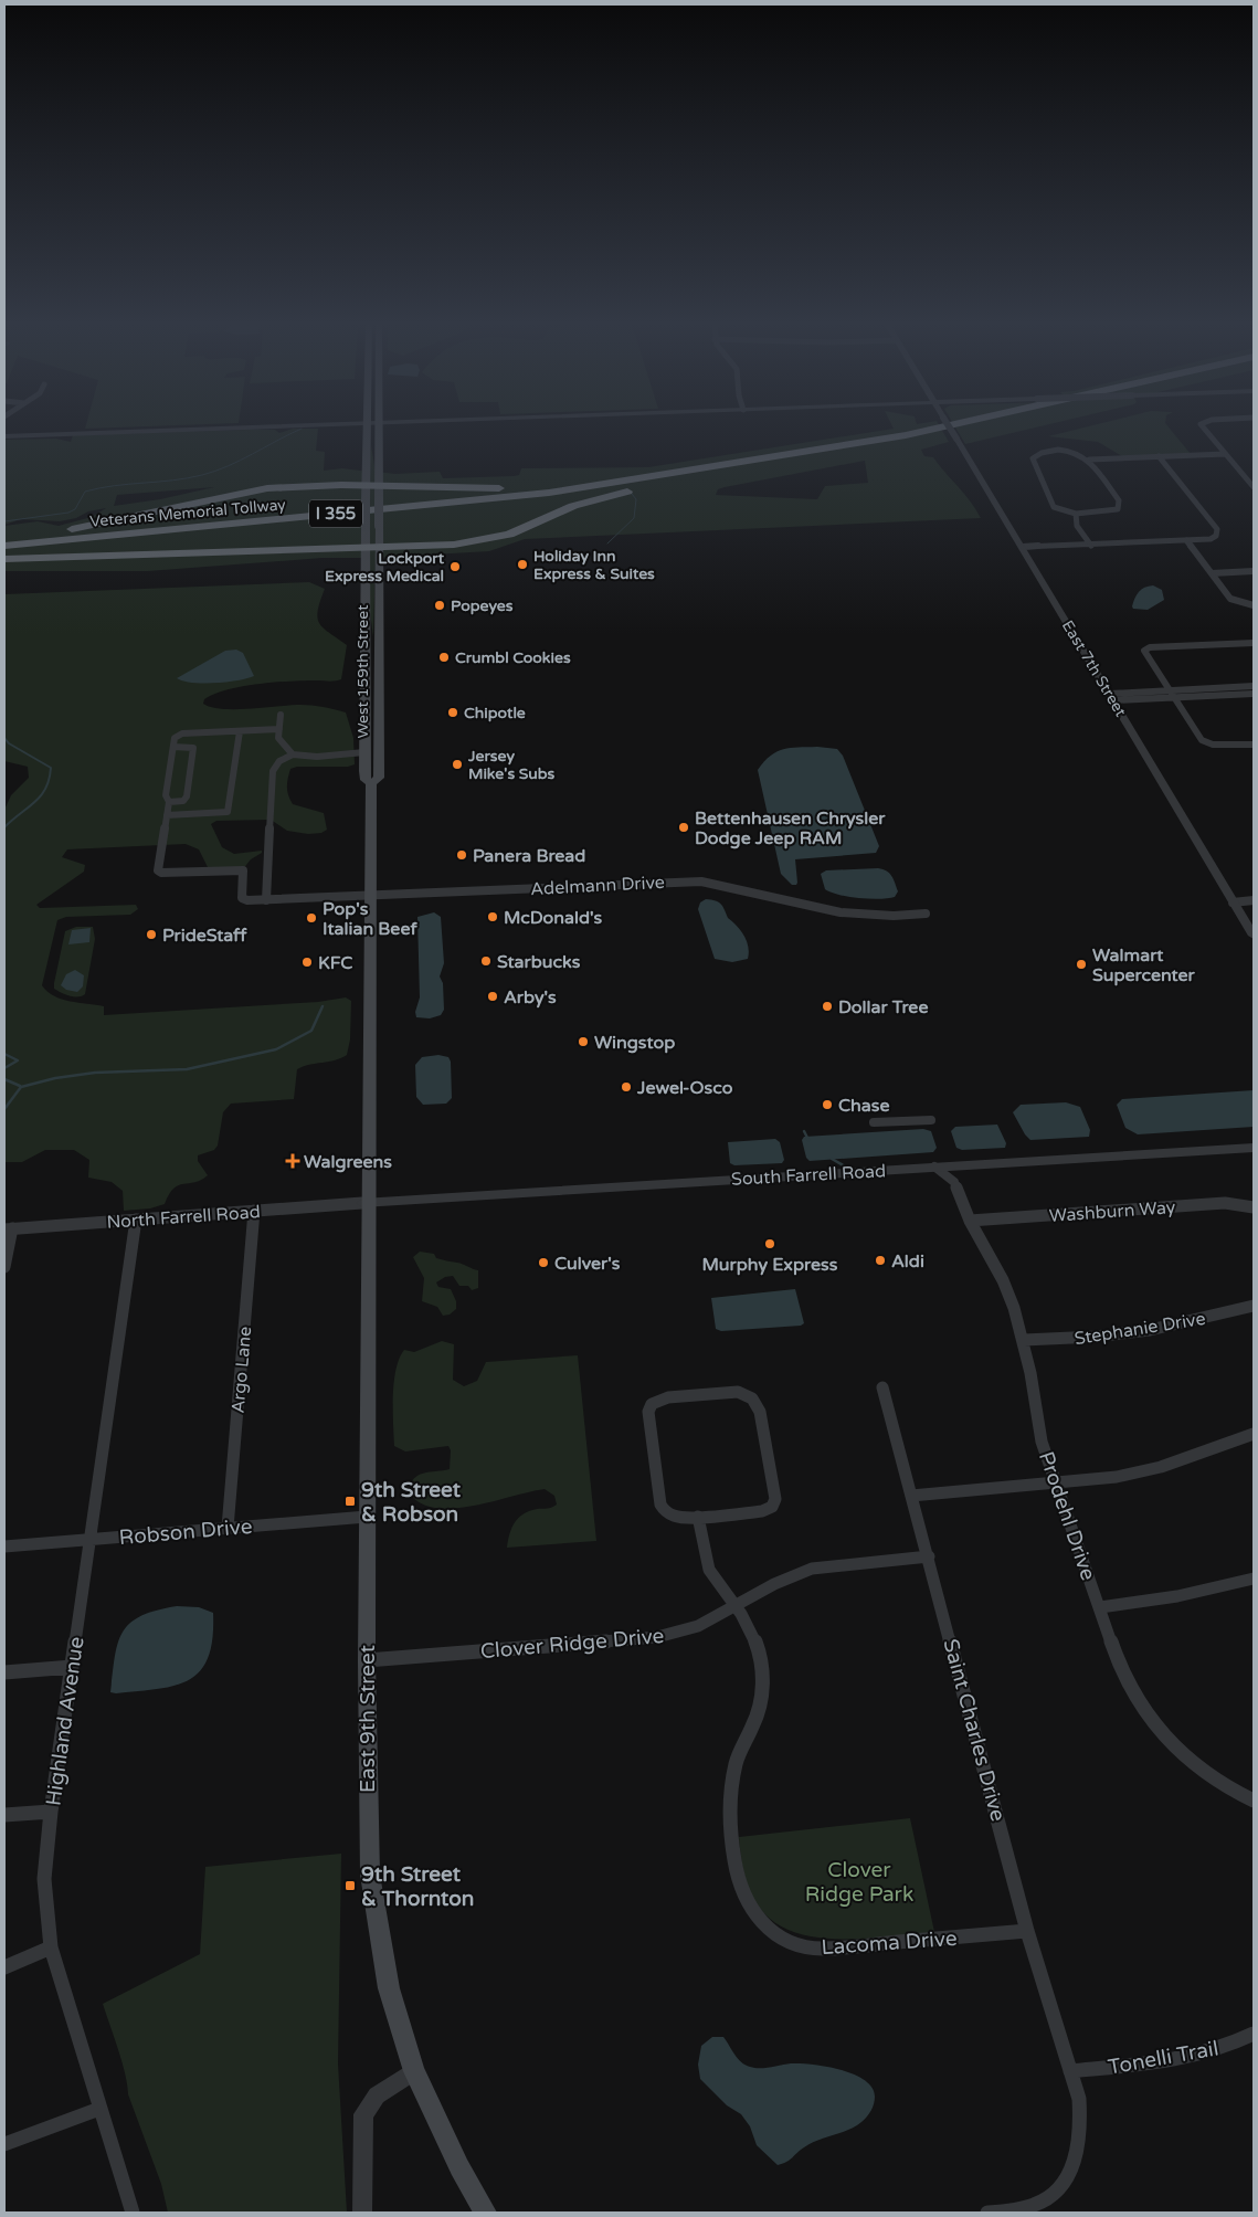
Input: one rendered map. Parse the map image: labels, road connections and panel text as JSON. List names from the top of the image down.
{
  "streets": {
    "highway": ["Veterans Memorial Tollway", "I 355"],
    "main road": ["West 159th Street", "East 9th Street"],
    "street": [
      "East 7th Street",
      "Adelmann Drive",
      "South Farrell Road",
      "Washburn Way",
      "North Farrell Road",
      "Stephanie Drive",
      "Argo Lane",
      "Prodehl Drive",
      "Robson Drive",
      "Clover Ridge Drive",
      "Highland Avenue",
      "Saint Charles Drive",
      "Lacoma Drive",
      "Tonelli Trail"
    ]
  },
  "crossings": [
    ["West 159th Street", "Adelmann Drive"],
    ["West 159th Street", "South Farrell Road"],
    ["West 159th Street", "North Farrell Road"],
    ["West 159th Street", "East 9th Street"],
    ["South Farrell Road", "North Farrell Road"],
    ["South Farrell Road", "East 9th Street"],
    ["Washburn Way", "Prodehl Drive"],
    ["North Farrell Road", "Argo Lane"],
    ["North Farrell Road", "East 9th Street"],
    ["North Farrell Road", "Highland Avenue"],
    ["Stephanie Drive", "Prodehl Drive"],
    ["Argo Lane", "Robson Drive"],
    ["Robson Drive", "East 9th Street"],
    ["Robson Drive", "Highland Avenue"],
    ["Clover Ridge Drive", "East 9th Street"],
    ["Clover Ridge Drive", "Saint Charles Drive"],
    ["Clover Ridge Drive", "Lacoma Drive"],
    ["Saint Charles Drive", "Lacoma Drive"],
    ["Saint Charles Drive", "Tonelli Trail"]
  ],
  "parks": ["Clover Ridge Park"],
  "places": {
    "other": [
      "Holiday Inn Express & Suites",
      "Lockport Express Medical",
      "Popeyes",
      "Crumbl Cookies",
      "Chipotle",
      "Jersey Mike's Subs",
      "Bettenhausen Chrysler Dodge Jeep RAM",
      "Panera Bread",
      "McDonald's",
      "Pop's Italian Beef",
      "PrideStaff",
      "Starbucks",
      "KFC",
      "Walmart Supercenter",
      "Arby's",
      "Dollar Tree",
      "Wingstop",
      "Jewel-Osco",
      "Chase",
      "Murphy Express",
      "Aldi",
      "Culver's"
    ],
    "health": ["Walgreens"],
    "transit": ["9th Street & Robson", "9th Street & Thornton"]
  }
}
